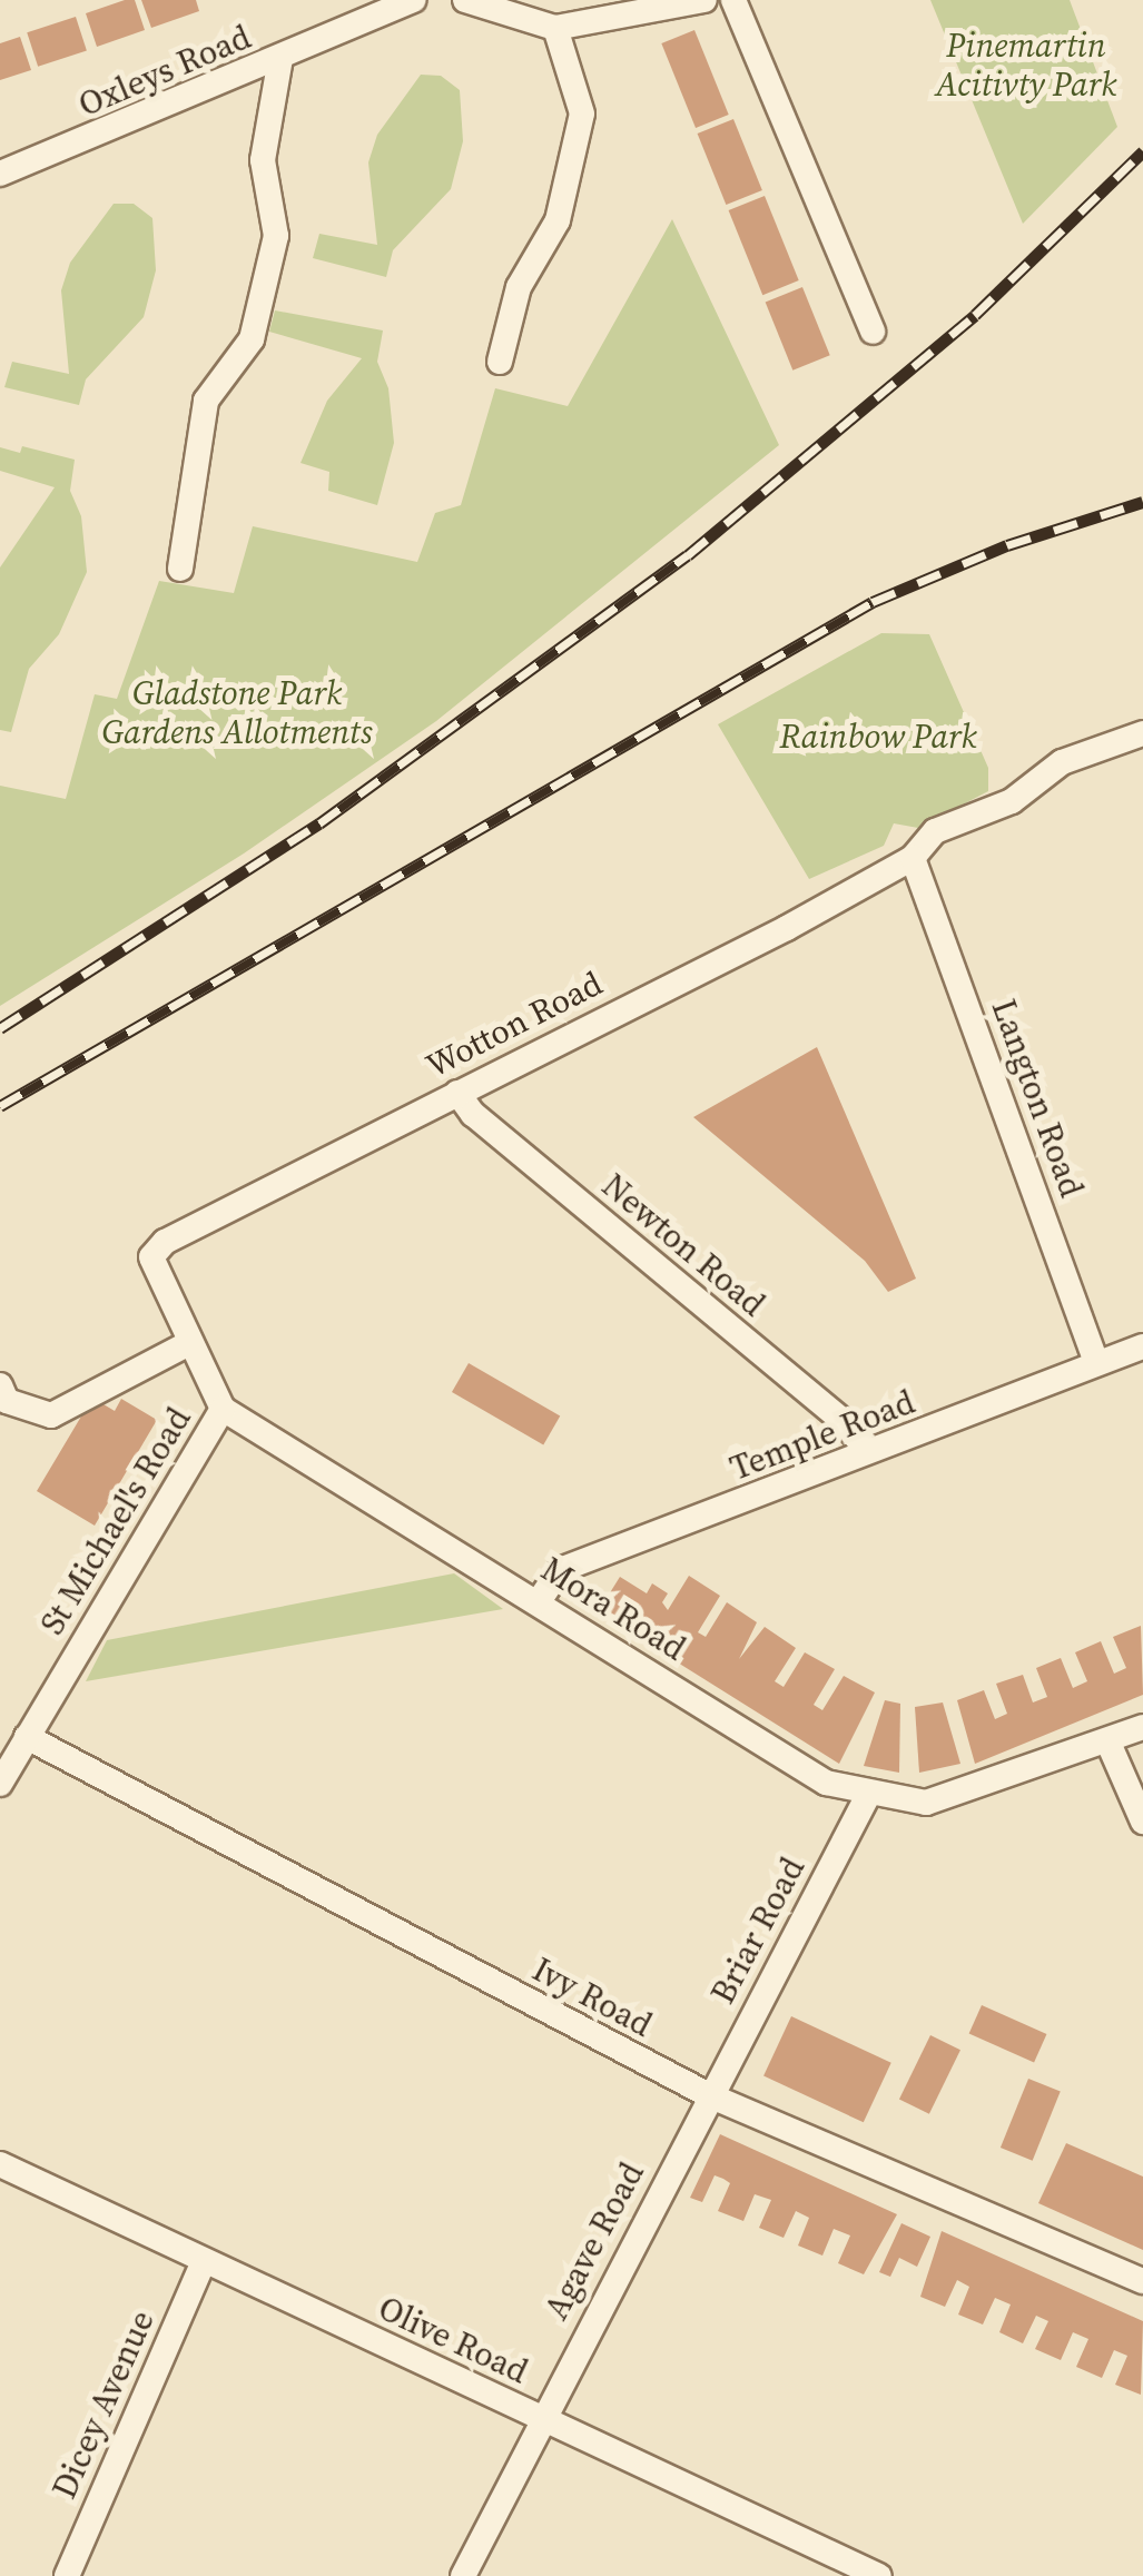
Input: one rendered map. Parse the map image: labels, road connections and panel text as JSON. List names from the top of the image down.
{
  "streets": {
    "street": [
      "Oxleys Road",
      "Wotton Road",
      "Langton Road",
      "Newton Road",
      "Temple Road",
      "St Michael's Road",
      "Mora Road",
      "Briar Road",
      "Ivy Road",
      "Agave Road",
      "Olive Road",
      "Dicey Avenue"
    ]
  },
  "crossings": [
    ["Wotton Road", "Langton Road"],
    ["Wotton Road", "Newton Road"],
    ["Langton Road", "Temple Road"],
    ["Newton Road", "Temple Road"],
    ["Temple Road", "Mora Road"],
    ["St Michael's Road", "Mora Road"],
    ["St Michael's Road", "Ivy Road"],
    ["Mora Road", "Briar Road"],
    ["Briar Road", "Ivy Road"],
    ["Briar Road", "Agave Road"],
    ["Ivy Road", "Agave Road"],
    ["Agave Road", "Olive Road"],
    ["Olive Road", "Dicey Avenue"]
  ],
  "parks": ["Pinemartin Acitivty Park", "Gladstone Park Gardens Allotments", "Rainbow Park"]
}
